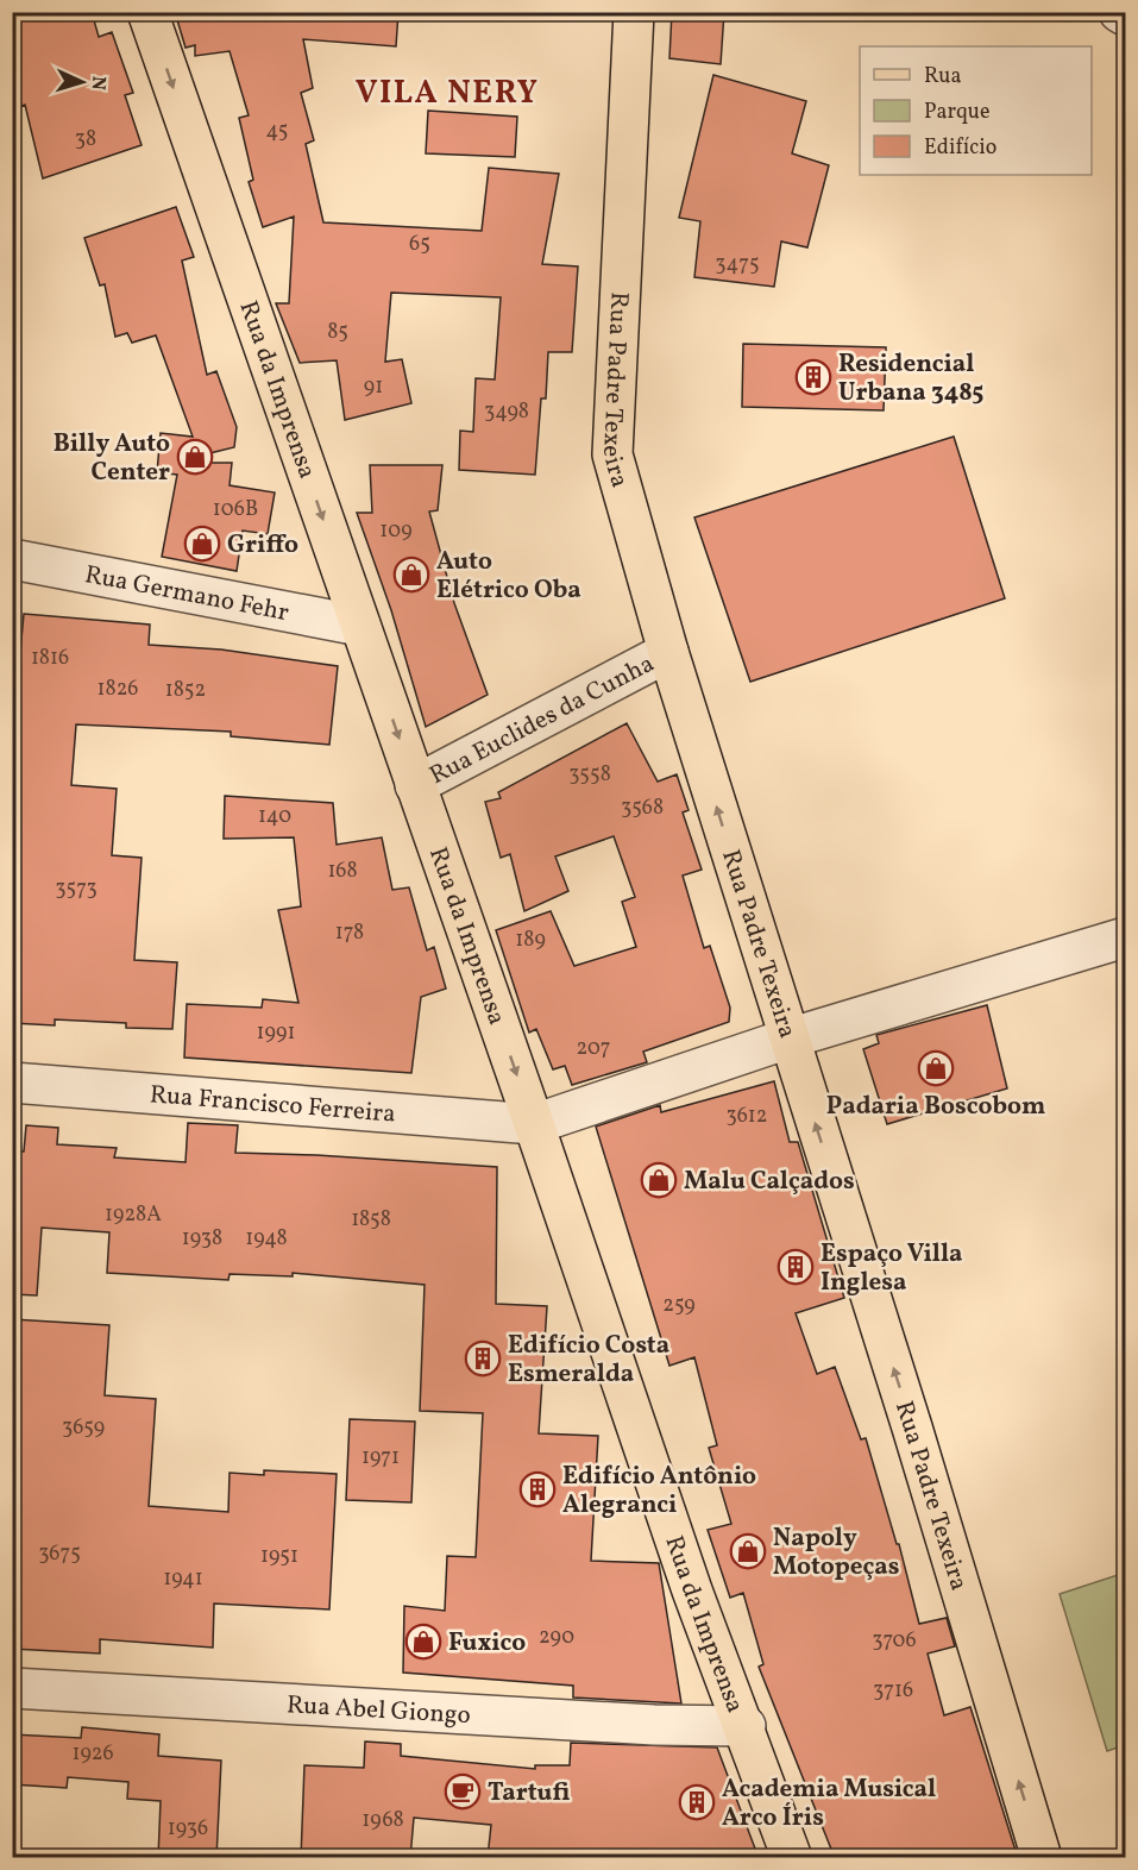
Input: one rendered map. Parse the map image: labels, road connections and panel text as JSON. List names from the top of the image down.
{
  "streets": {
    "main road": ["Rua Padre Texeira", "Rua da Imprensa"],
    "street": [
      "Rua Germano Fehr",
      "Rua Euclides da Cunha",
      "Rua Francisco Ferreira",
      "Rua Abel Giongo"
    ]
  },
  "crossings": [
    ["Rua Padre Texeira", "Rua Euclides da Cunha"],
    ["Rua da Imprensa", "Rua Germano Fehr"],
    ["Rua da Imprensa", "Rua Euclides da Cunha"],
    ["Rua da Imprensa", "Rua Francisco Ferreira"],
    ["Rua da Imprensa", "Rua Abel Giongo"]
  ],
  "one_way": ["Rua Padre Texeira", "Rua da Imprensa"],
  "districts": ["VILA NERY"],
  "places": {
    "building": [
      "Residencial Urbana 3485",
      "Espaço Villa Inglesa",
      "Edifício Costa Esmeralda",
      "Edifício Antônio Alegranci",
      "Academia Musical Arco Íris"
    ],
    "shop": [
      "Billy Auto Center",
      "Griffo",
      "Auto Elétrico Oba",
      "Padaria Boscobom",
      "Malu Calçados",
      "Napoly Motopeças",
      "Fuxico"
    ],
    "cafe": ["Tartufi"]
  },
  "house_numbers": [
    "45",
    "38",
    "65",
    "3475",
    "85",
    "91",
    "3498",
    "106B",
    "109",
    "1816",
    "1826",
    "1852",
    "3558",
    "3568",
    "140",
    "168",
    "3573",
    "178",
    "189",
    "1991",
    "207",
    "3612",
    "1928A",
    "1858",
    "1938",
    "1948",
    "259",
    "3659",
    "1971",
    "3675",
    "1951",
    "1941",
    "290",
    "3706",
    "3716",
    "1926",
    "1968",
    "1936"
  ],
  "legend": ["Rua", "Parque", "Edifício"],
  "north": "right"
}
